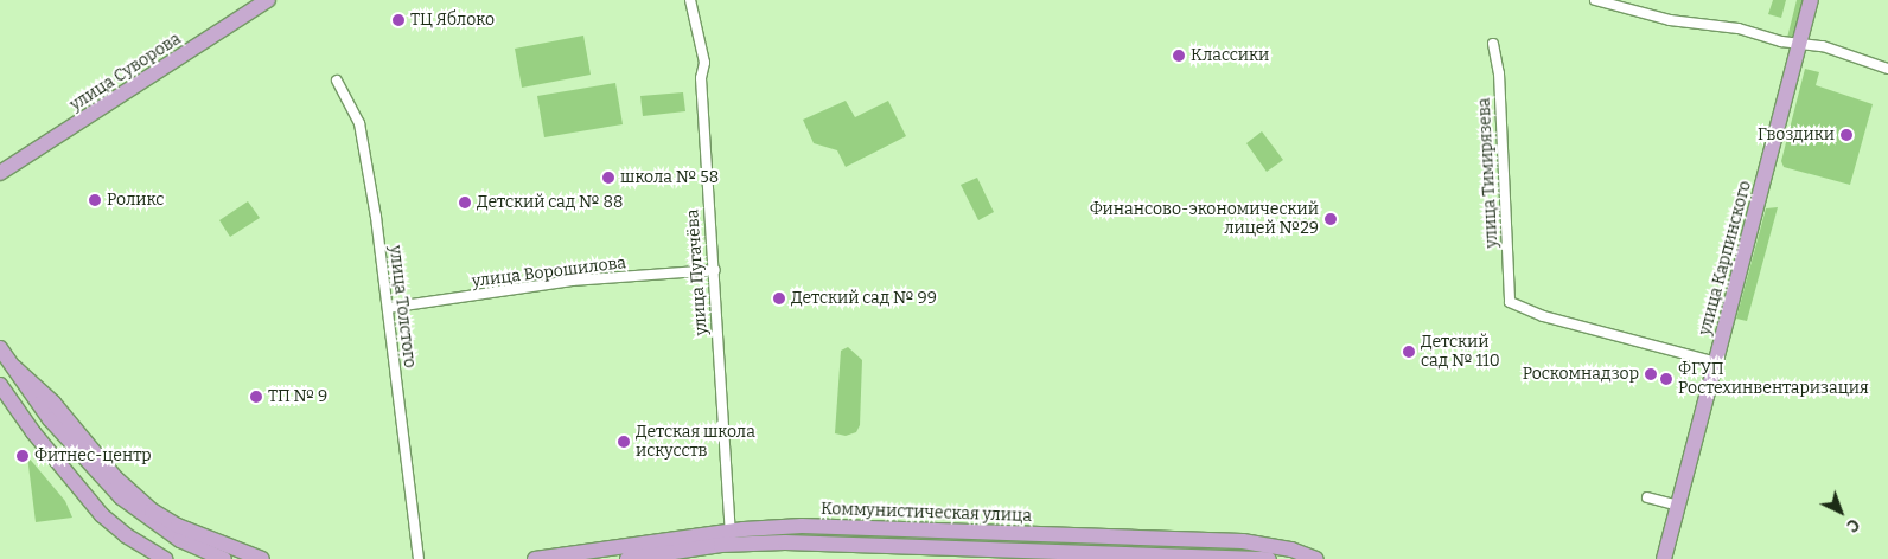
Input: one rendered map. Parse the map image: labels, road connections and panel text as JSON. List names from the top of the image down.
{
  "streets": {
    "main road": ["улица Суворова", "улица Карпинского", "Коммунистическая улица"],
    "street": [
      "улица Тимирязева",
      "улица Ворошилова",
      "улица Пугачёва",
      "улица Толстого"
    ]
  },
  "crossings": [
    ["улица Тимирязева", "улица Карпинского"],
    ["улица Ворошилова", "улица Пугачёва"],
    ["улица Ворошилова", "улица Толстого"],
    ["улица Пугачёва", "Коммунистическая улица"]
  ],
  "places": [
    "ТЦ Яблоко",
    "Классики",
    "Гвоздики",
    "школа № 58",
    "Роликс",
    "Детский сад № 88",
    "Финансово-экономический лицей №29",
    "Детский сад № 99",
    "Детский сад № 110",
    "Роскомнадзор",
    "ФГУП Ростехинвентаризация",
    "ТП № 9",
    "Детская школа искусств",
    "Фитнес-центр"
  ],
  "north": "bottom right"
}
